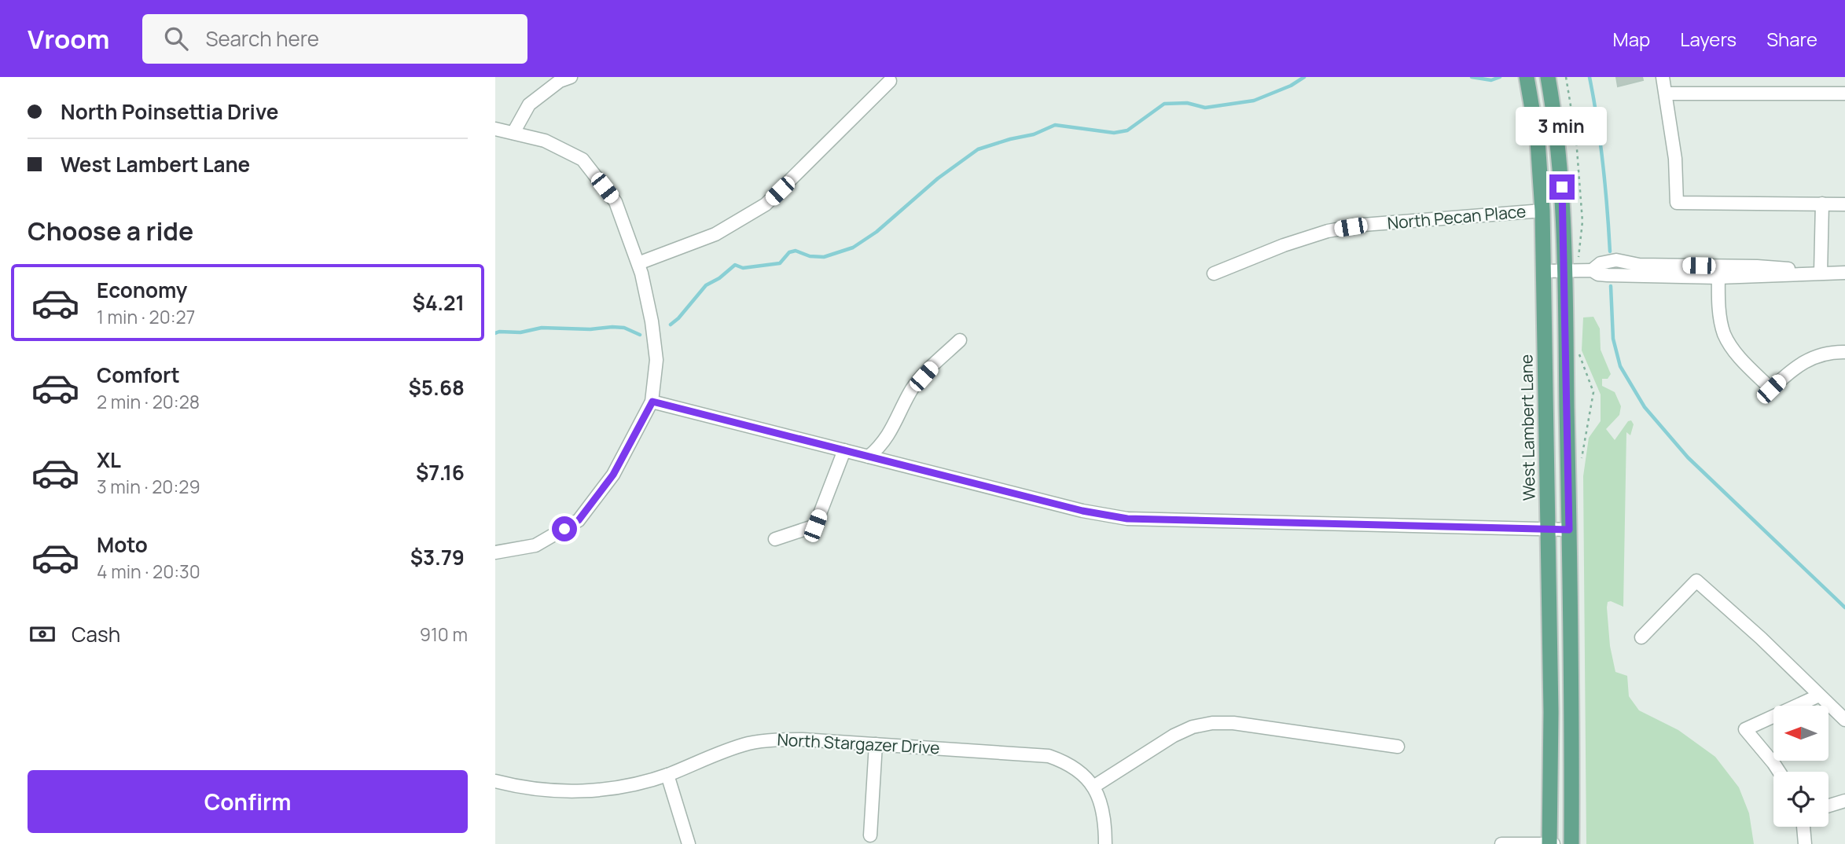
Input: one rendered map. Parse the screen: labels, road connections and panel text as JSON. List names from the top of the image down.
{
  "streets": {
    "main road": ["West Lambert Lane"],
    "street": ["North Pecan Place", "North Stargazer Drive"]
  },
  "crossings": [
    ["North Pecan Place", "West Lambert Lane"]
  ],
  "north": "left",
  "page": {
    "header": "Vroom",
    "search": "Search here",
    "nav": ["Map", "Layers", "Share"],
    "banner": ["North Poinsettia Drive", "West Lambert Lane"],
    "bubble": "3 min",
    "heading": "Choose a ride",
    "list": [
      {
        "name": "Economy",
        "note": "1 min · 20:27",
        "value": "$4.21"
      },
      {
        "name": "Comfort",
        "note": "2 min · 20:28",
        "value": "$5.68"
      },
      {
        "name": "XL",
        "note": "3 min · 20:29",
        "value": "$7.16"
      },
      {
        "name": "Moto",
        "note": "4 min · 20:30",
        "value": "$3.79"
      }
    ],
    "pay": ["Cash", "910 m"],
    "buttons": "Confirm"
  }
}
